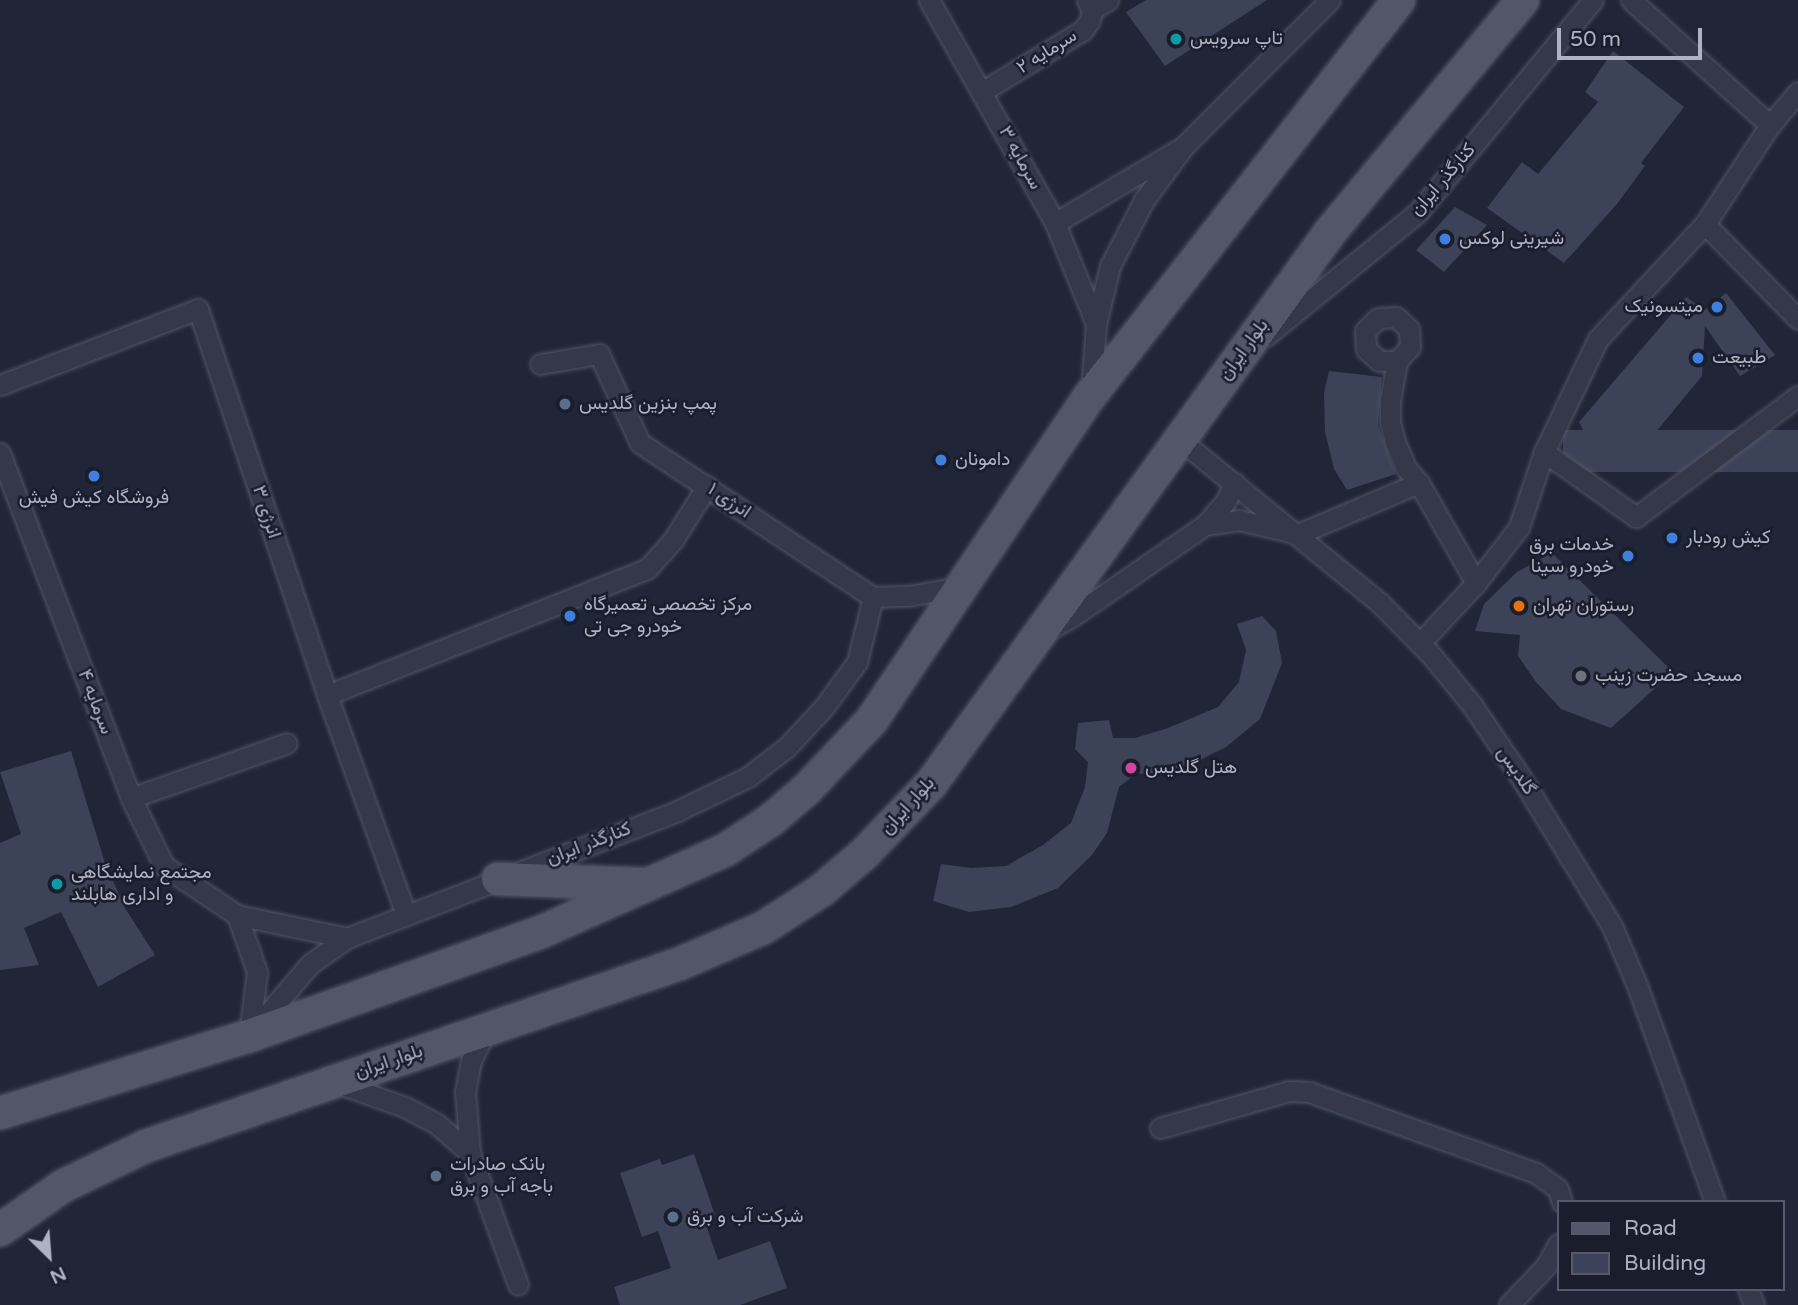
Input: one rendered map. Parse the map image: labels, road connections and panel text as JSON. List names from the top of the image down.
{
  "streets": {
    "main road": ["بلوار ایران"],
    "street": [
      "سرمایه ۲",
      "سرمایه ۳",
      "کنارگذر ایران",
      "انرژی ۱",
      "انرژی ۳",
      "سرمایه ۴",
      "گلدیس"
    ]
  },
  "crossings": [
    ["سرمایه ۲", "سرمایه ۳"],
    ["کنارگذر ایران", "بلوار ایران"],
    ["کنارگذر ایران", "انرژی ۱"],
    ["کنارگذر ایران", "انرژی ۳"],
    ["بلوار ایران", "گلدیس"]
  ],
  "places": [
    "تاپ سرویس",
    "شيرينی لوكس",
    "میتسونیک",
    "طبیعت",
    "پمپ بنزین گلدیس",
    "دامونان",
    "فروشگاه کیش فیش",
    "کیش رودبار",
    "خدمات برق خودرو سینا",
    "رستوران تهران",
    "مرکز تخصصی تعمیرگاه خودرو جی تی",
    "مسجد حضرت زینب",
    "هتل گلدیس",
    "مجتمع نمایشگاهی و اداری هابلند",
    "بانک صادرات باجه آب و برق",
    "شرکت آب و برق"
  ],
  "legend": ["Road", "Building"],
  "scale_bar": "50 m",
  "north": "bottom right"
}
